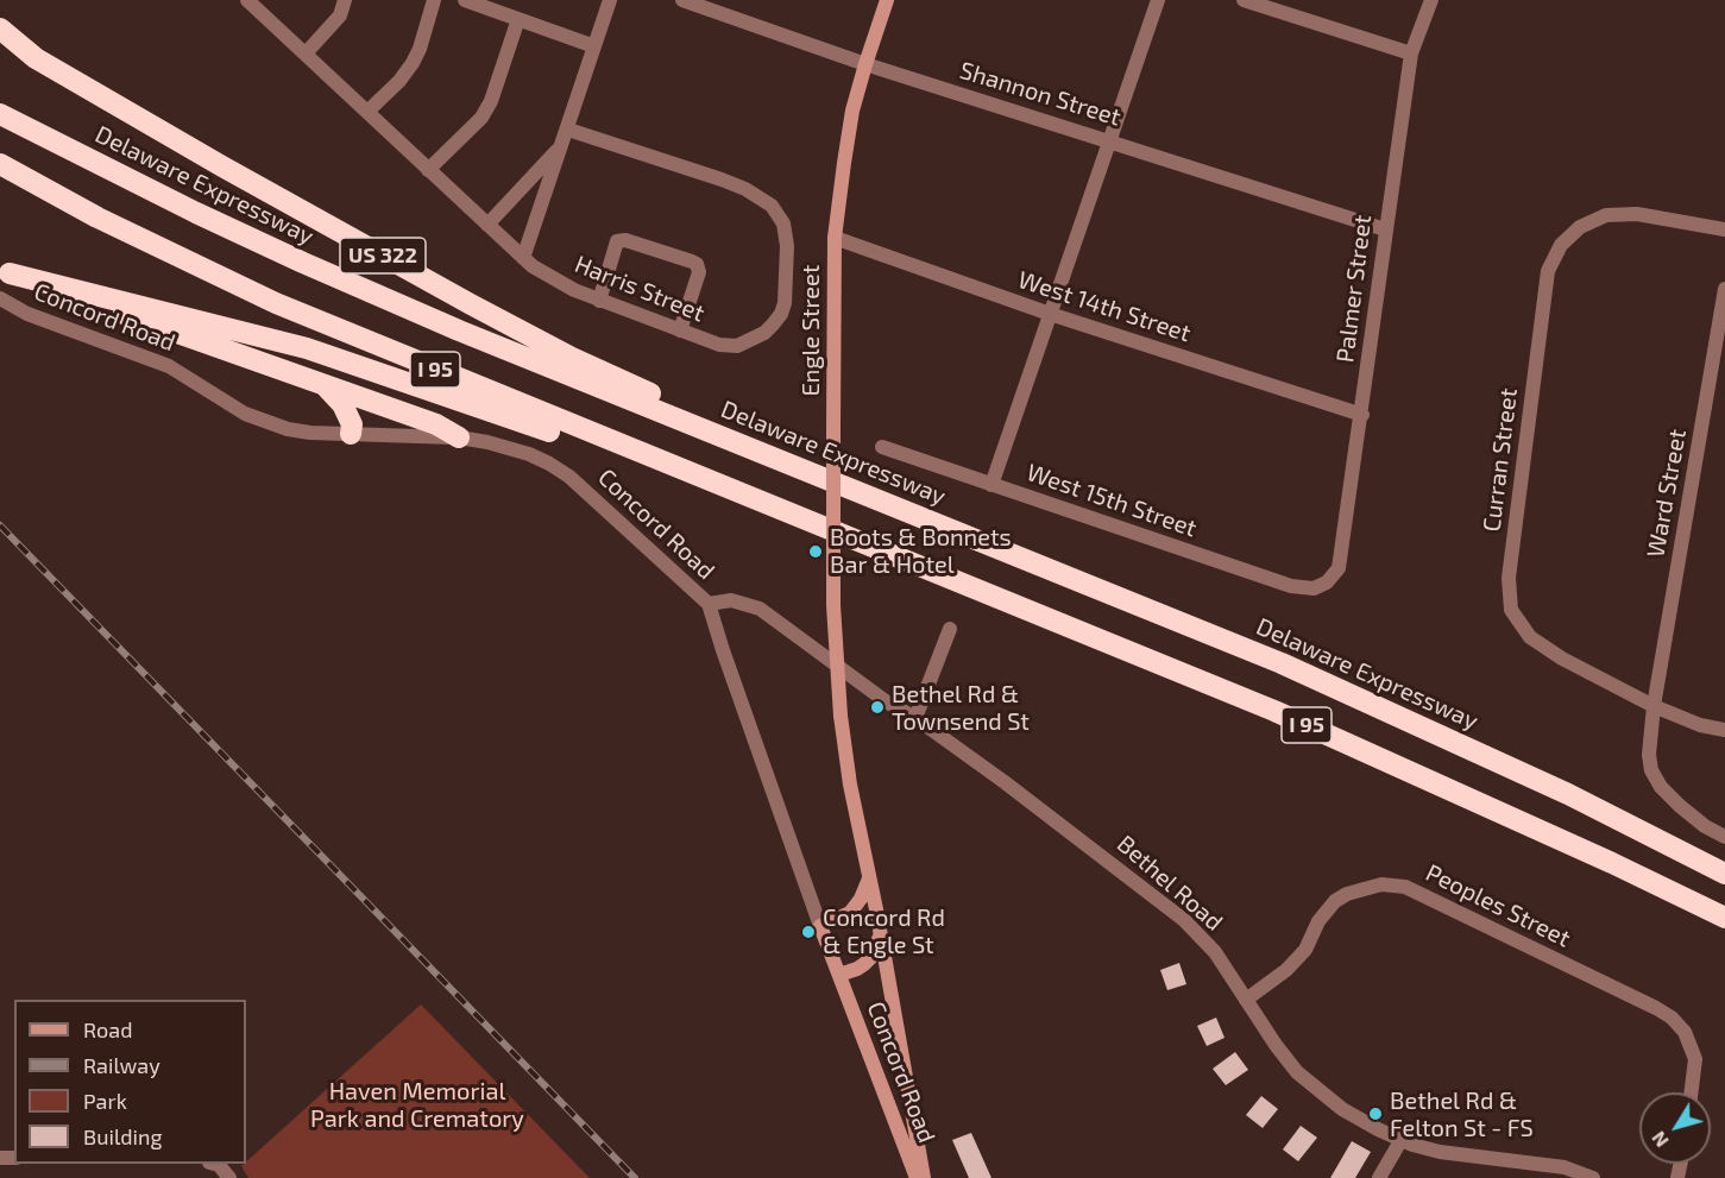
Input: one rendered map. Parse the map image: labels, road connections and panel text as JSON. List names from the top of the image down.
{
  "streets": {
    "highway": ["Delaware Expressway", "US 322", "I 95"],
    "main road": ["Concord Road", "Engle Street"],
    "street": [
      "Shannon Street",
      "Harris Street",
      "Palmer Street",
      "West 14th Street",
      "Curran Street",
      "Ward Street",
      "West 15th Street",
      "Bethel Road",
      "Peoples Street"
    ]
  },
  "crossings": [
    ["Shannon Street", "Palmer Street"],
    ["Shannon Street", "Engle Street"],
    ["Delaware Expressway", "US 322"],
    ["Palmer Street", "West 14th Street"],
    ["Palmer Street", "West 15th Street"],
    ["West 14th Street", "Engle Street"],
    ["Concord Road", "Bethel Road"],
    ["Curran Street", "Ward Street"],
    ["Bethel Road", "Peoples Street"]
  ],
  "parks": ["Haven Memorial Park and Crematory"],
  "places": [
    "Boots & Bonnets Bar & Hotel",
    "Bethel Rd & Townsend St",
    "Concord Rd & Engle St",
    "Bethel Rd & Felton St - FS"
  ],
  "legend": [
    "Road",
    "Railway",
    "Park",
    "Building"
  ],
  "north": "bottom left"
}
